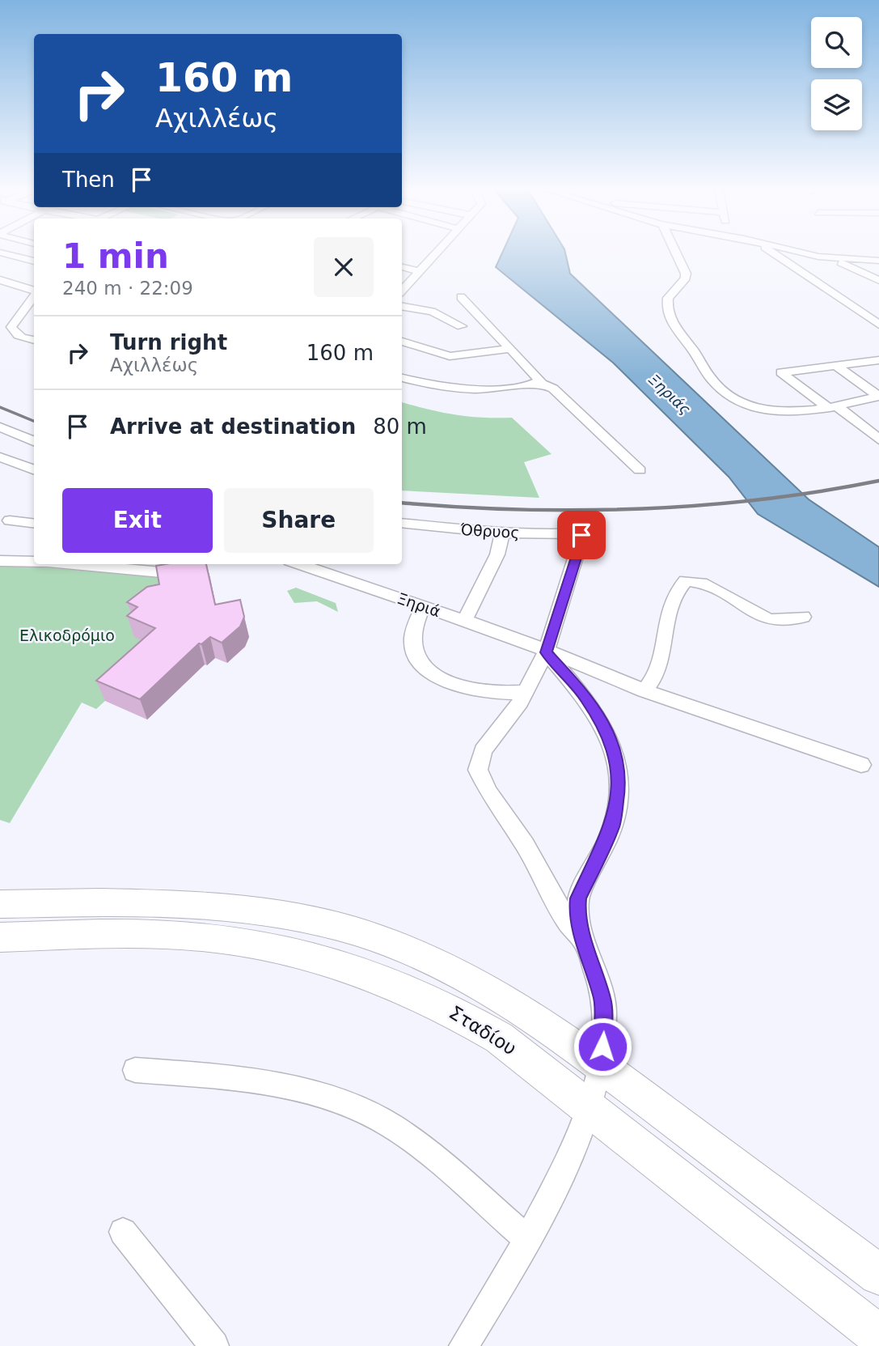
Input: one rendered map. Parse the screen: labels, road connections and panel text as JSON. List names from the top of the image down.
{
  "streets": {
    "main road": ["Σταδίου"],
    "street": ["Όθρυος", "Ξηριά"]
  },
  "crossings": [
    ["Όθρυος", "Ξηριά"]
  ],
  "water": ["Ξηριάς"],
  "parks": ["Ελικοδρόμιο"],
  "page": {
    "turn": ["160 m", "Αχιλλέως"],
    "then": "Then",
    "heading": ["1 min", "240 m · 22:09"],
    "list": [
      {
        "name": "Turn right",
        "note": "Αχιλλέως",
        "value": "160 m"
      },
      {
        "name": "Arrive at destination",
        "value": "80 m"
      }
    ],
    "buttons": ["Exit", "Share"]
  }
}
